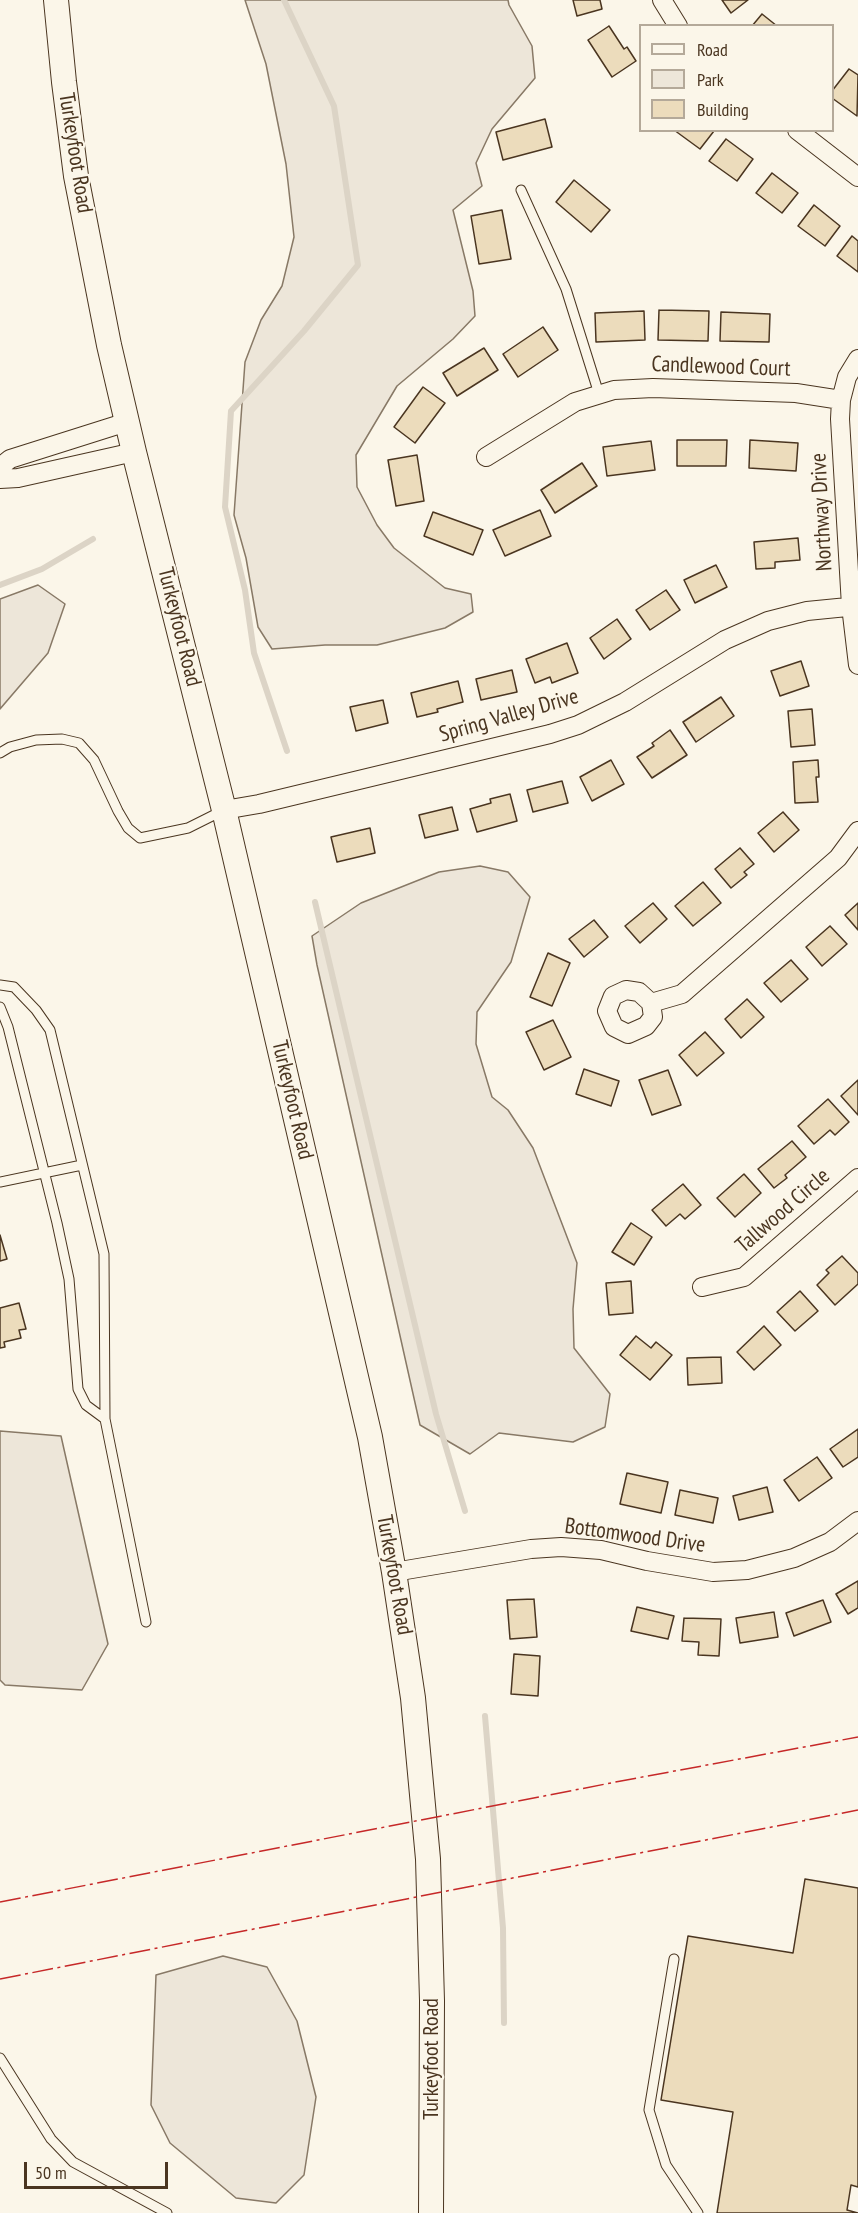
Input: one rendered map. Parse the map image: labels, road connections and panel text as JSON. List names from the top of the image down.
{
  "streets": {
    "main road": ["Turkeyfoot Road"],
    "street": [
      "Candlewood Court",
      "Northway Drive",
      "Spring Valley Drive",
      "Tallwood Circle",
      "Bottomwood Drive"
    ]
  },
  "crossings": [
    ["Turkeyfoot Road", "Spring Valley Drive"],
    ["Turkeyfoot Road", "Bottomwood Drive"],
    ["Candlewood Court", "Northway Drive"],
    ["Northway Drive", "Spring Valley Drive"]
  ],
  "legend": ["Road", "Park", "Building"],
  "scale_bar": "50 m"
}
